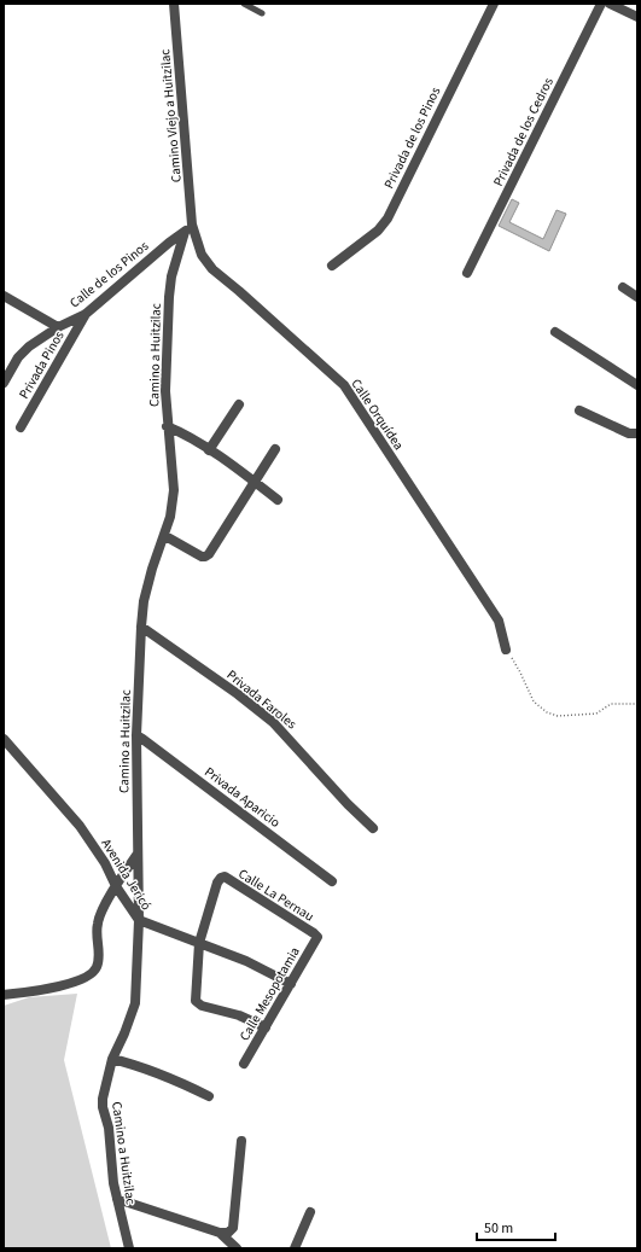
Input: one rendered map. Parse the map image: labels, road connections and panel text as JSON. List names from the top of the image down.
{
  "streets": {
    "street": [
      "Camino Viejo a Huitzilac",
      "Privada de los Cedros",
      "Privada de los Pinos",
      "Calle de los Pinos",
      "Camino a Huitzilac",
      "Privada Pinos",
      "Calle Orquídea",
      "Privada Faroles",
      "Privada Aparicio",
      "Avenida Jericó",
      "Calle La Pernau",
      "Calle Mesopotamia"
    ]
  },
  "crossings": [
    ["Camino Viejo a Huitzilac", "Calle de los Pinos"],
    ["Camino Viejo a Huitzilac", "Camino a Huitzilac"],
    ["Camino Viejo a Huitzilac", "Calle Orquídea"],
    ["Calle de los Pinos", "Camino a Huitzilac"],
    ["Calle de los Pinos", "Privada Pinos"],
    ["Calle de los Pinos", "Calle Orquídea"],
    ["Camino a Huitzilac", "Calle Orquídea"],
    ["Camino a Huitzilac", "Privada Faroles"],
    ["Camino a Huitzilac", "Privada Aparicio"],
    ["Camino a Huitzilac", "Avenida Jericó"],
    ["Avenida Jericó", "Calle La Pernau"],
    ["Avenida Jericó", "Calle Mesopotamia"],
    ["Calle La Pernau", "Calle Mesopotamia"]
  ],
  "scale_bar": "50 m"
}
